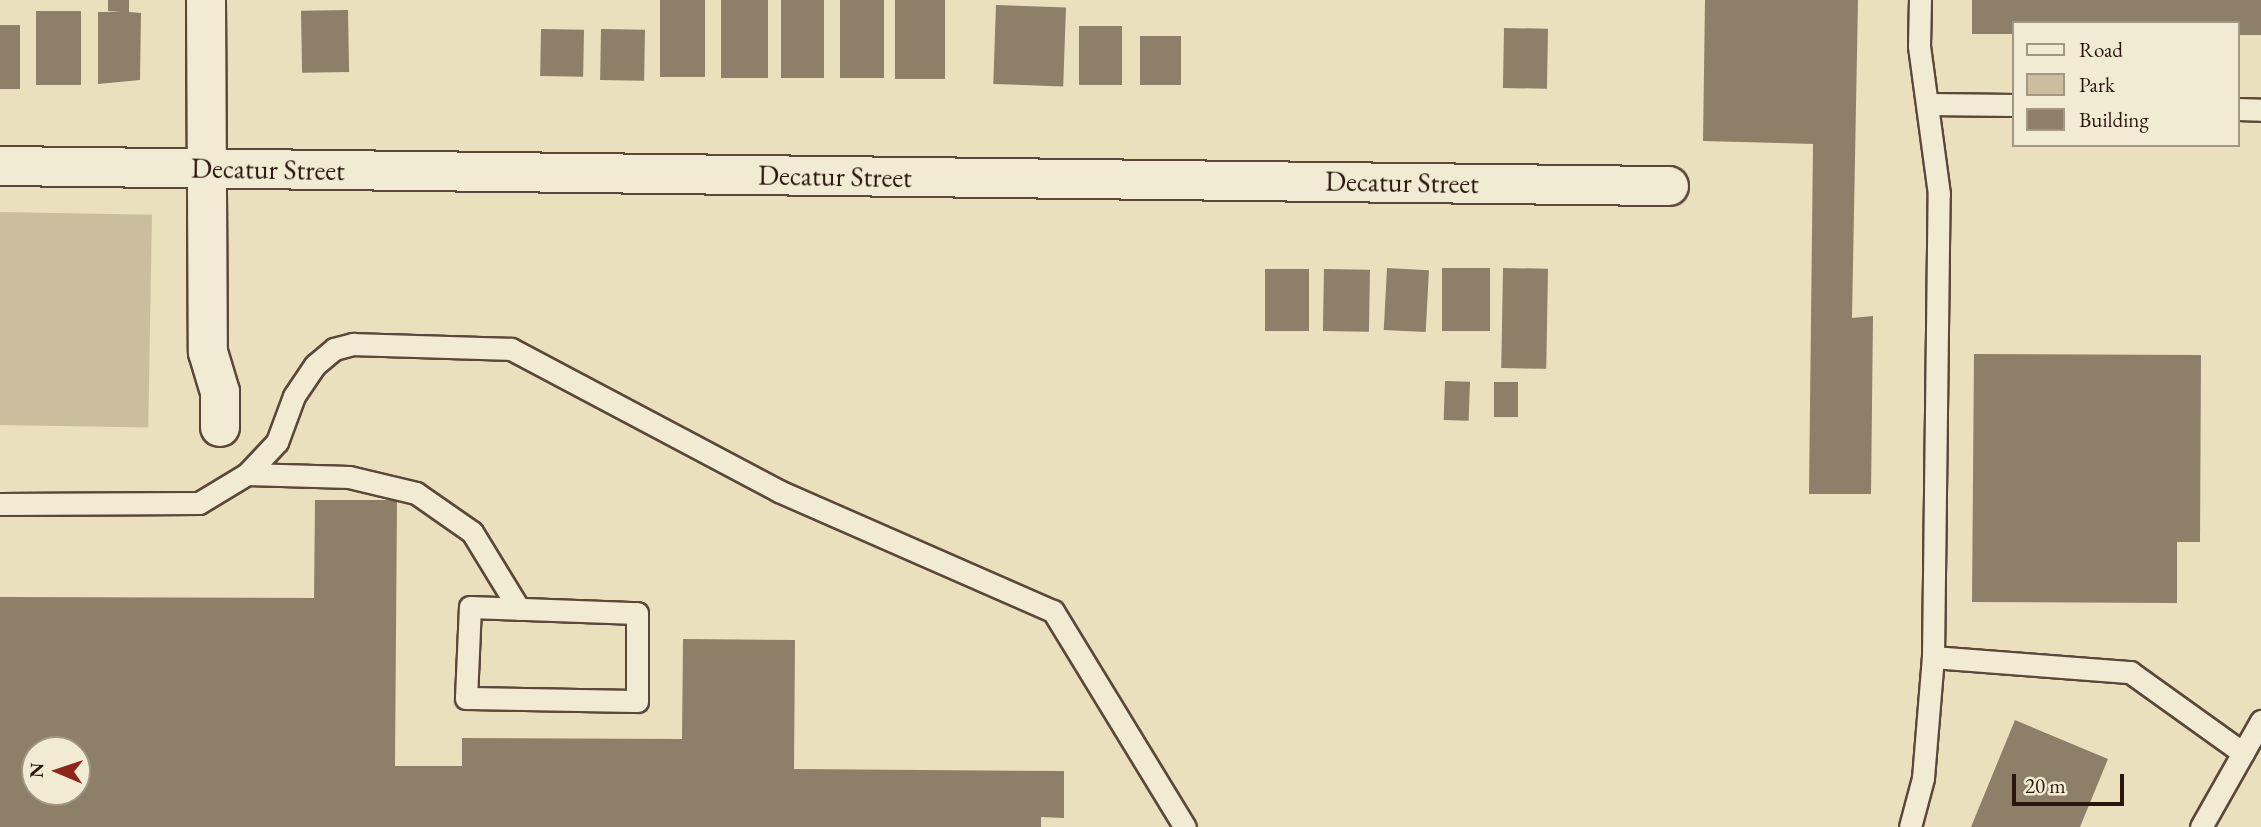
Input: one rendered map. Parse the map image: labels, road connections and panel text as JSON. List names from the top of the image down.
{
  "streets": {
    "street": ["Decatur Street"]
  },
  "legend": ["Road", "Park", "Building"],
  "scale_bar": "20 m",
  "north": "left"
}
